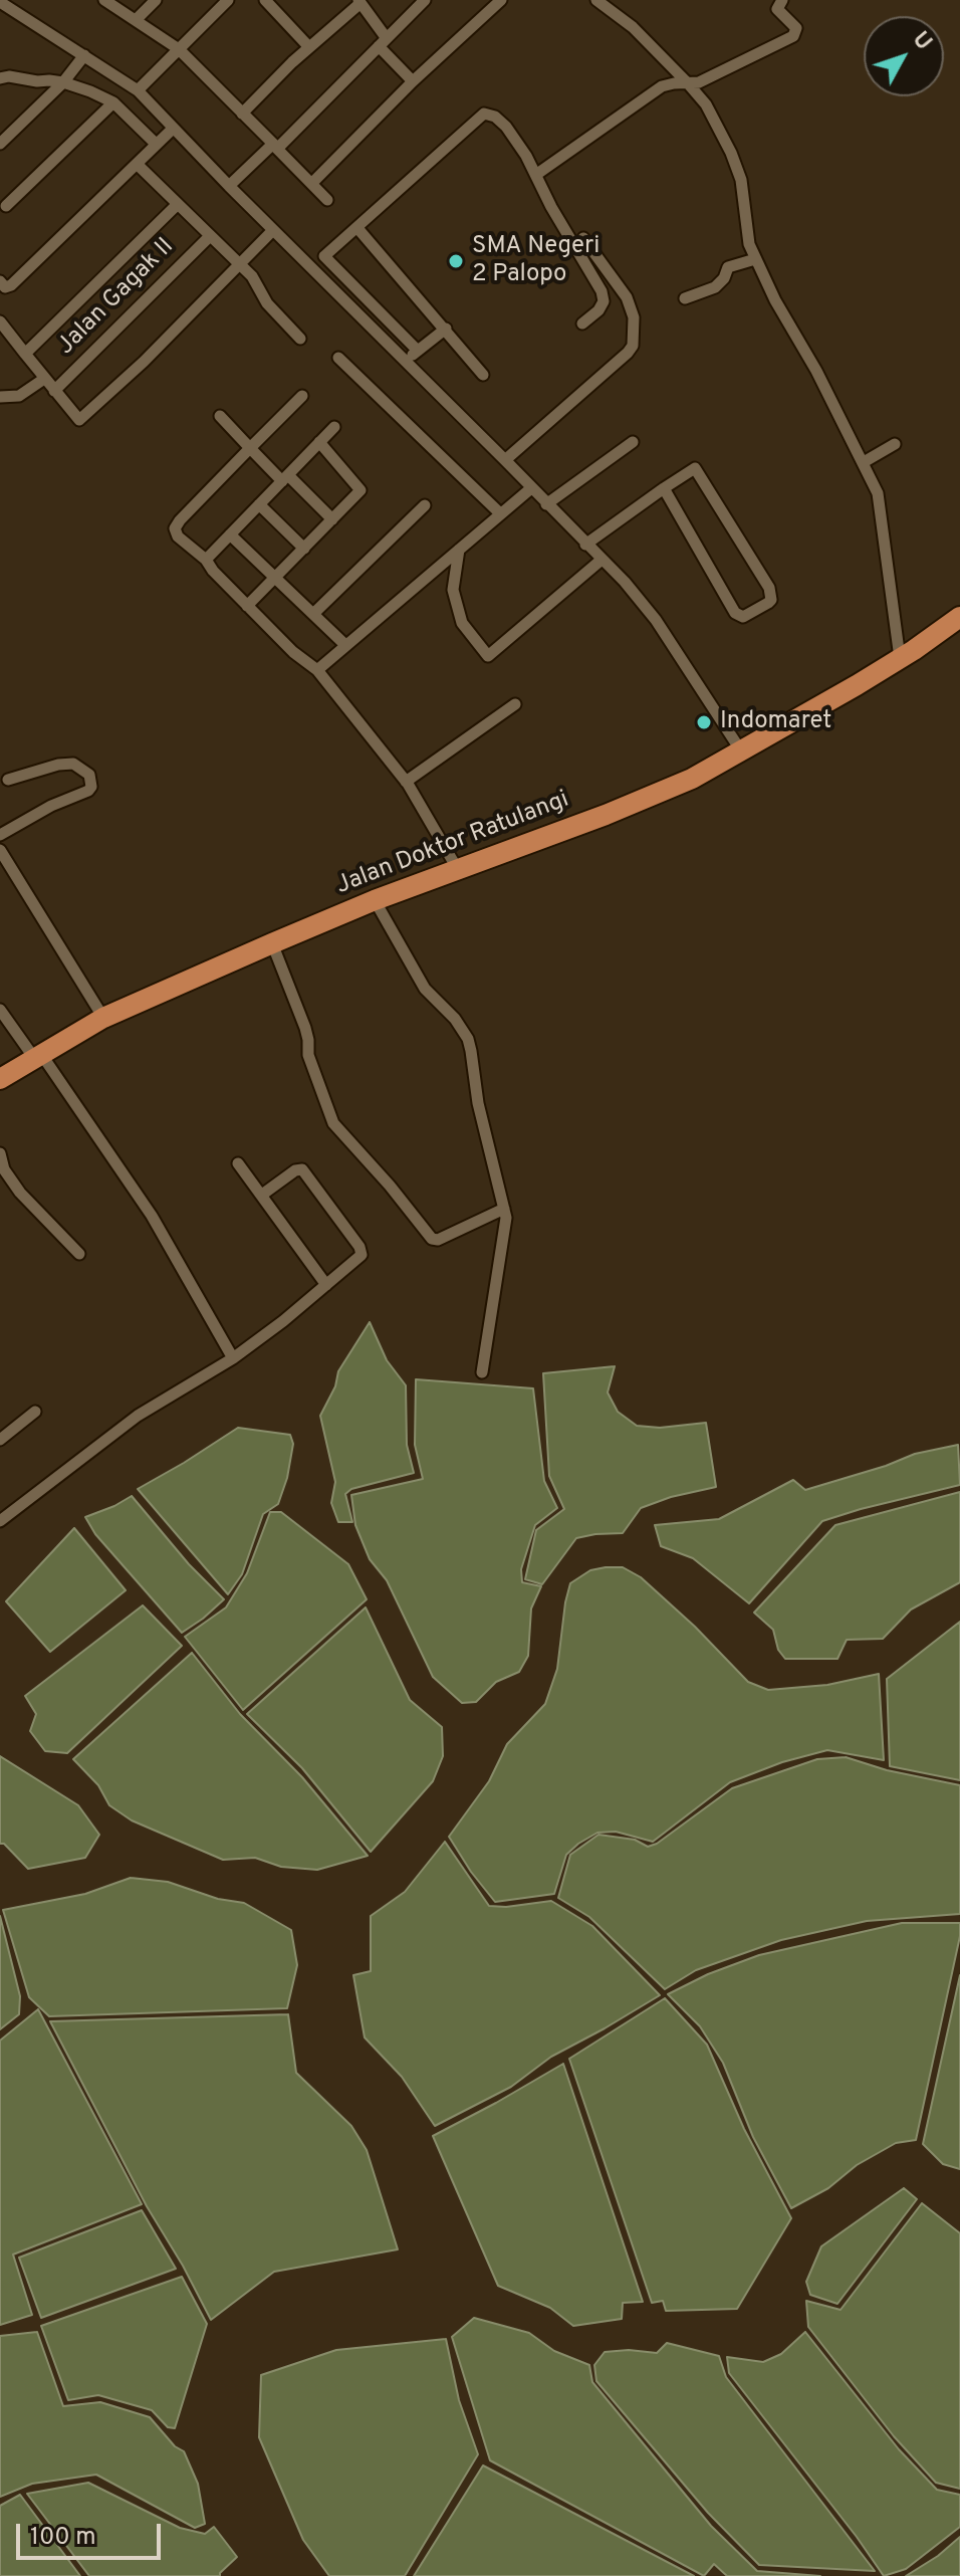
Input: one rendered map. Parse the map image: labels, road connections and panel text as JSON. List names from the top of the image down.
{
  "streets": {
    "highway": ["Jalan Doktor Ratulangi"],
    "street": ["Jalan Gagak II"]
  },
  "places": ["SMA Negeri 2 Palopo", "Indomaret"],
  "scale_bar": "100 m",
  "north": "top right"
}
